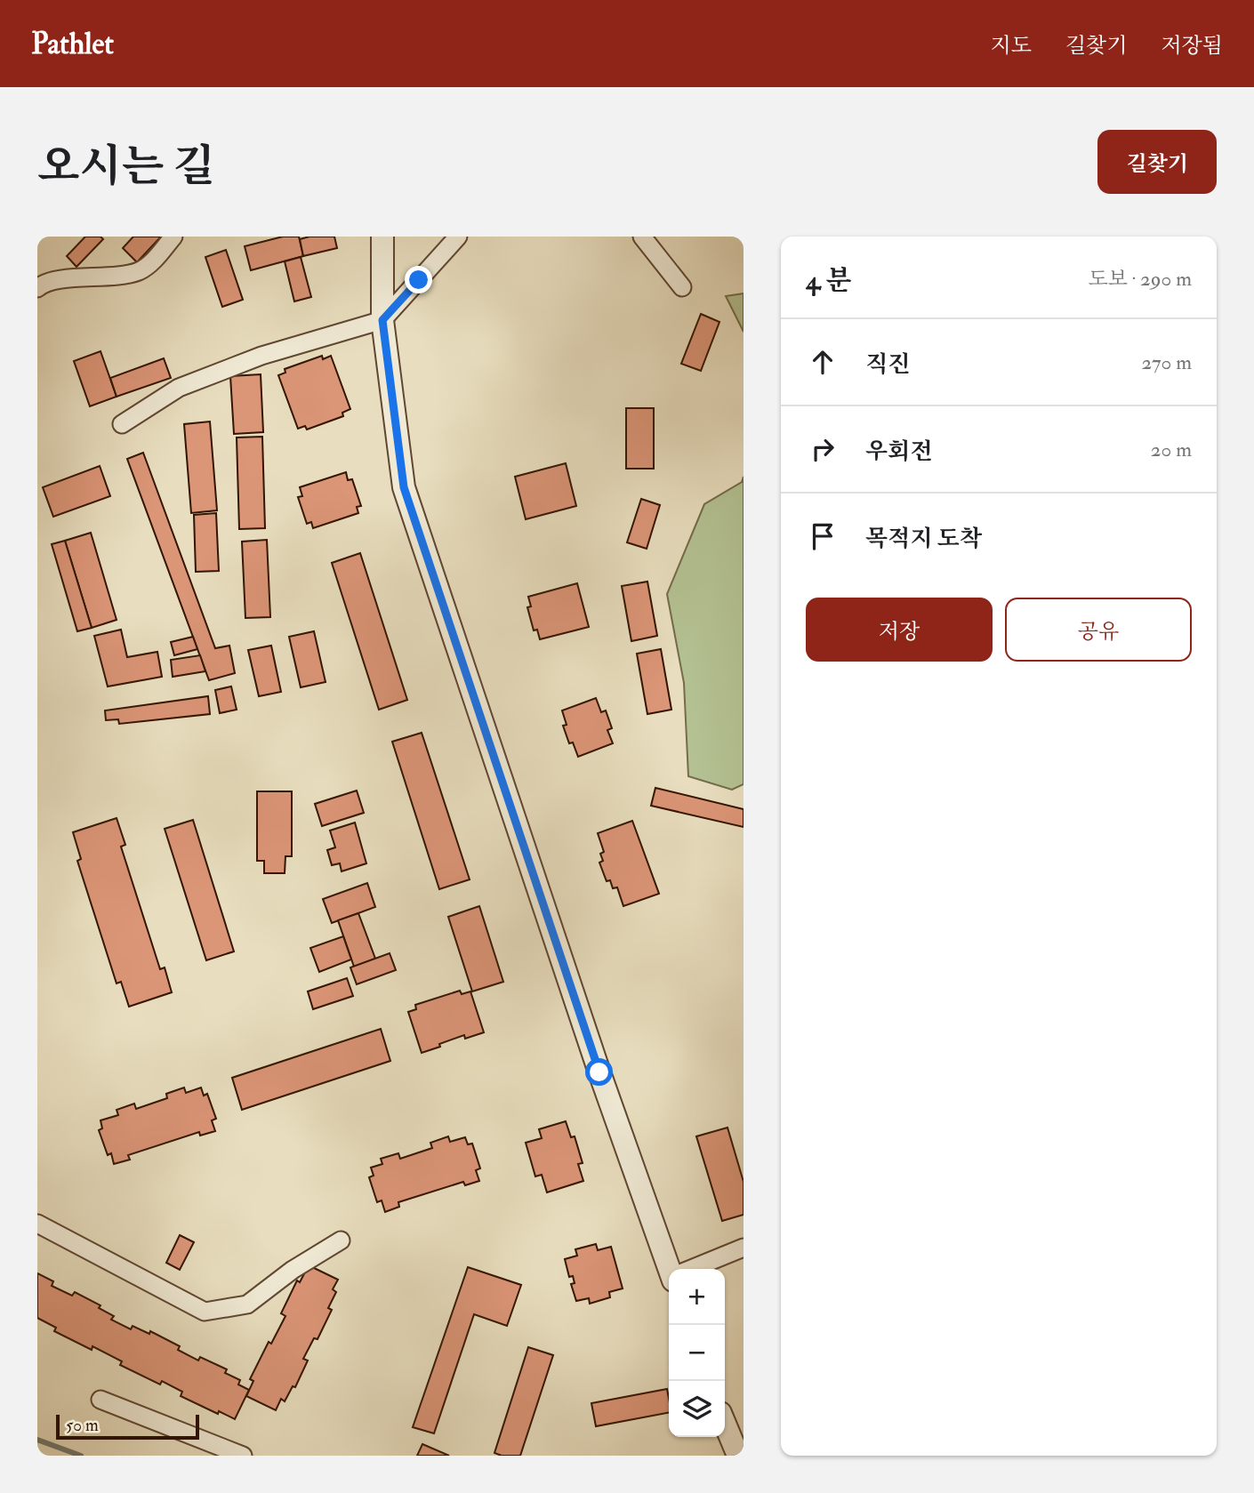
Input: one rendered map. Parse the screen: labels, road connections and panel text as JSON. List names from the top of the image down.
{
  "scale_bar": "50 m",
  "page": {
    "header": "Pathlet",
    "nav": ["지도", "길찾기", "저장됨"],
    "buttons": [
      "길찾기",
      ["저장", "공유"]
    ],
    "title": "오시는 길",
    "heading": ["4 분", "도보 · 290 m"],
    "list": [
      ["직진", "270 m"],
      ["우회전", "20 m"],
      "목적지 도착"
    ],
    "map_buttons": ["+", "−"],
    "scale": "50 m"
  }
}
